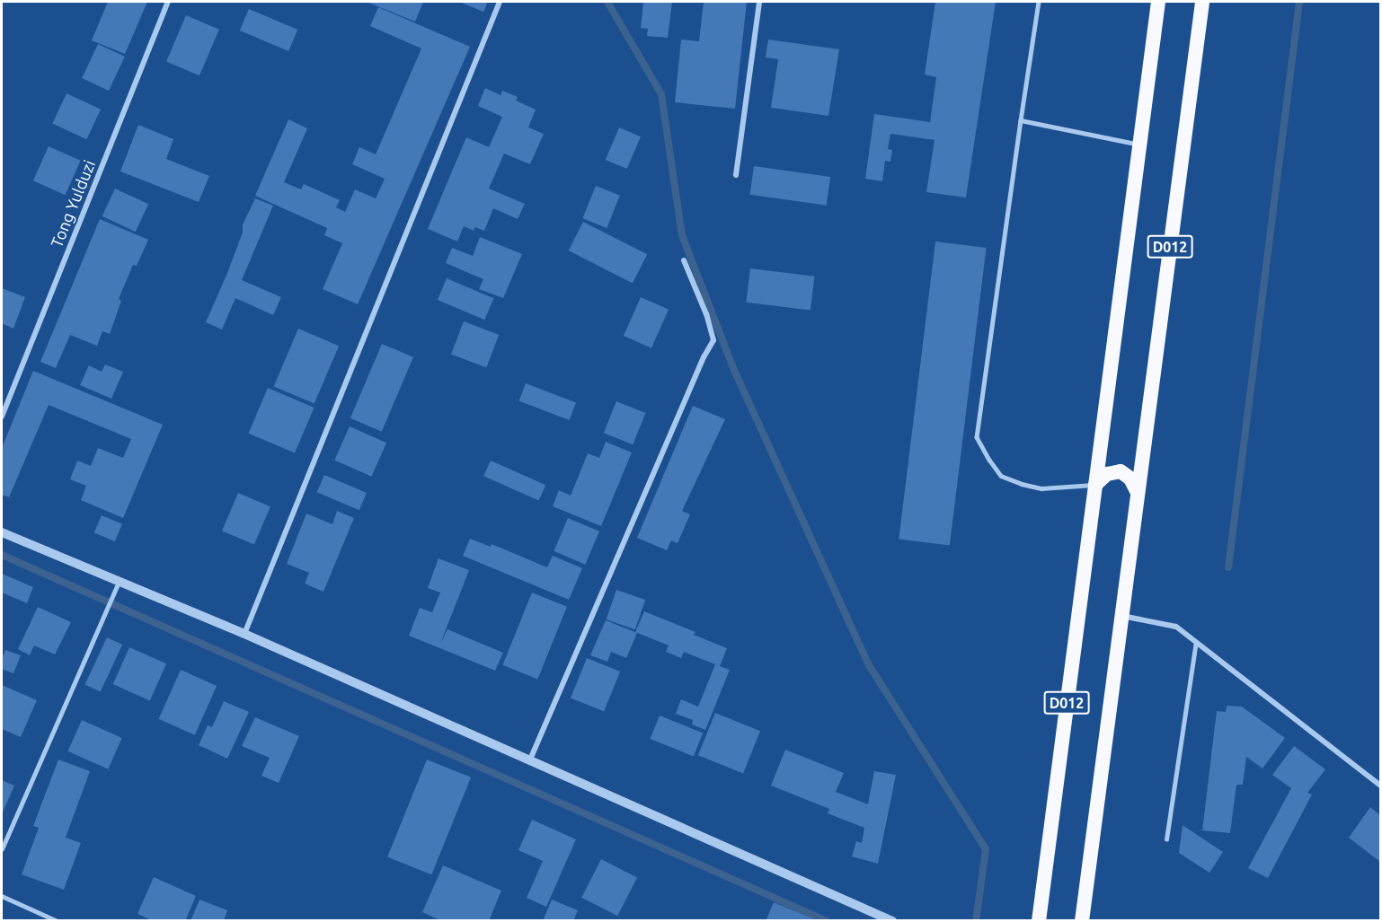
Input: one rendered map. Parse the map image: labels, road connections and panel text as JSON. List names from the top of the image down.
{
  "streets": {
    "highway": ["D012"],
    "street": ["Tong Yulduzi"]
  }
}
